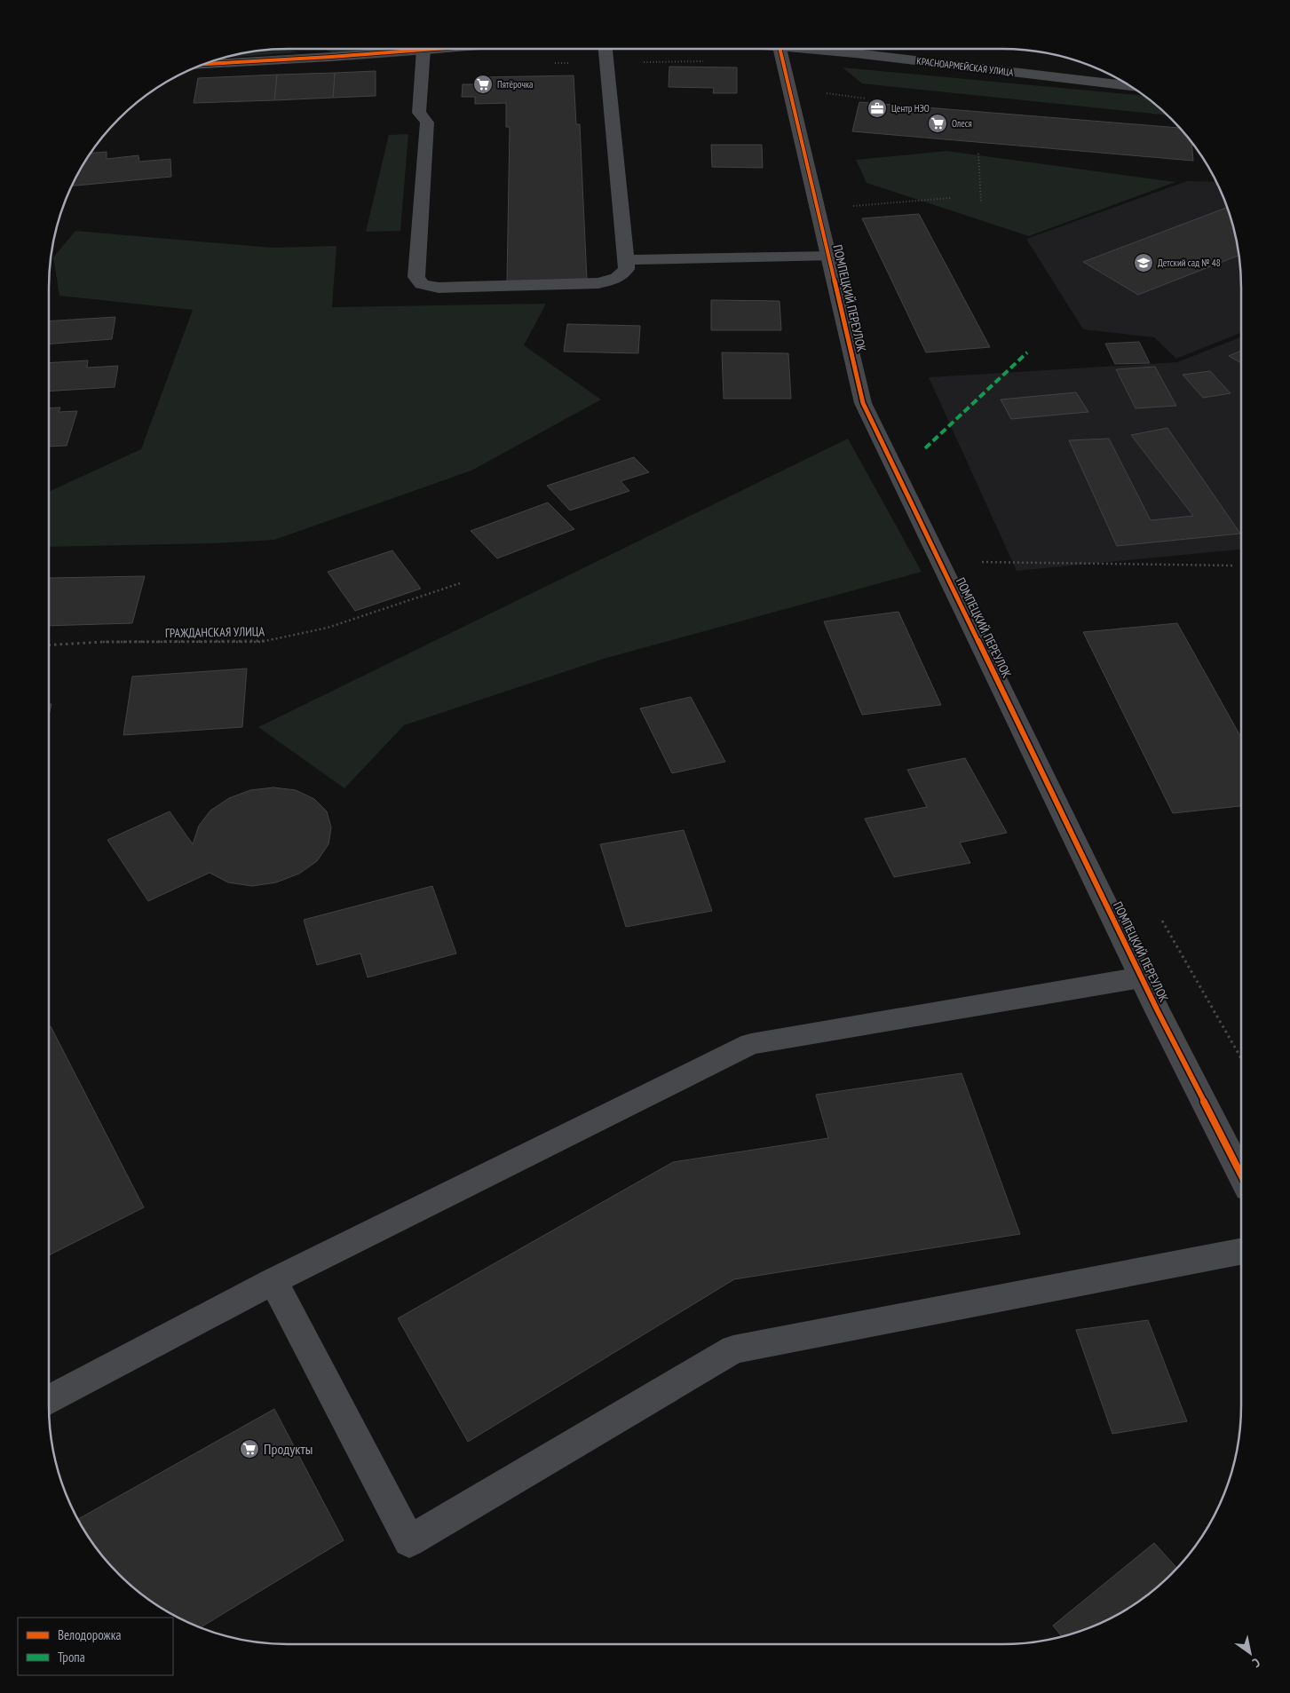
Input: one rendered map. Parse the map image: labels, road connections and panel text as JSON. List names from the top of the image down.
{
  "streets": {
    "street": ["КРАСНОАРМЕЙСКАЯ УЛИЦА", "ПОМПЕЦКИЙ ПЕРЕУЛОК"],
    "path": ["ГРАЖДАНСКАЯ УЛИЦА"]
  },
  "places": {
    "supermarket": ["Пятёрочка", "Олеся", "Продукты"],
    "office": ["Центр НЭО"],
    "school or university": ["Детский сад № 48"]
  },
  "legend": ["Велодорожка", "Тропа"],
  "north": "bottom right"
}
